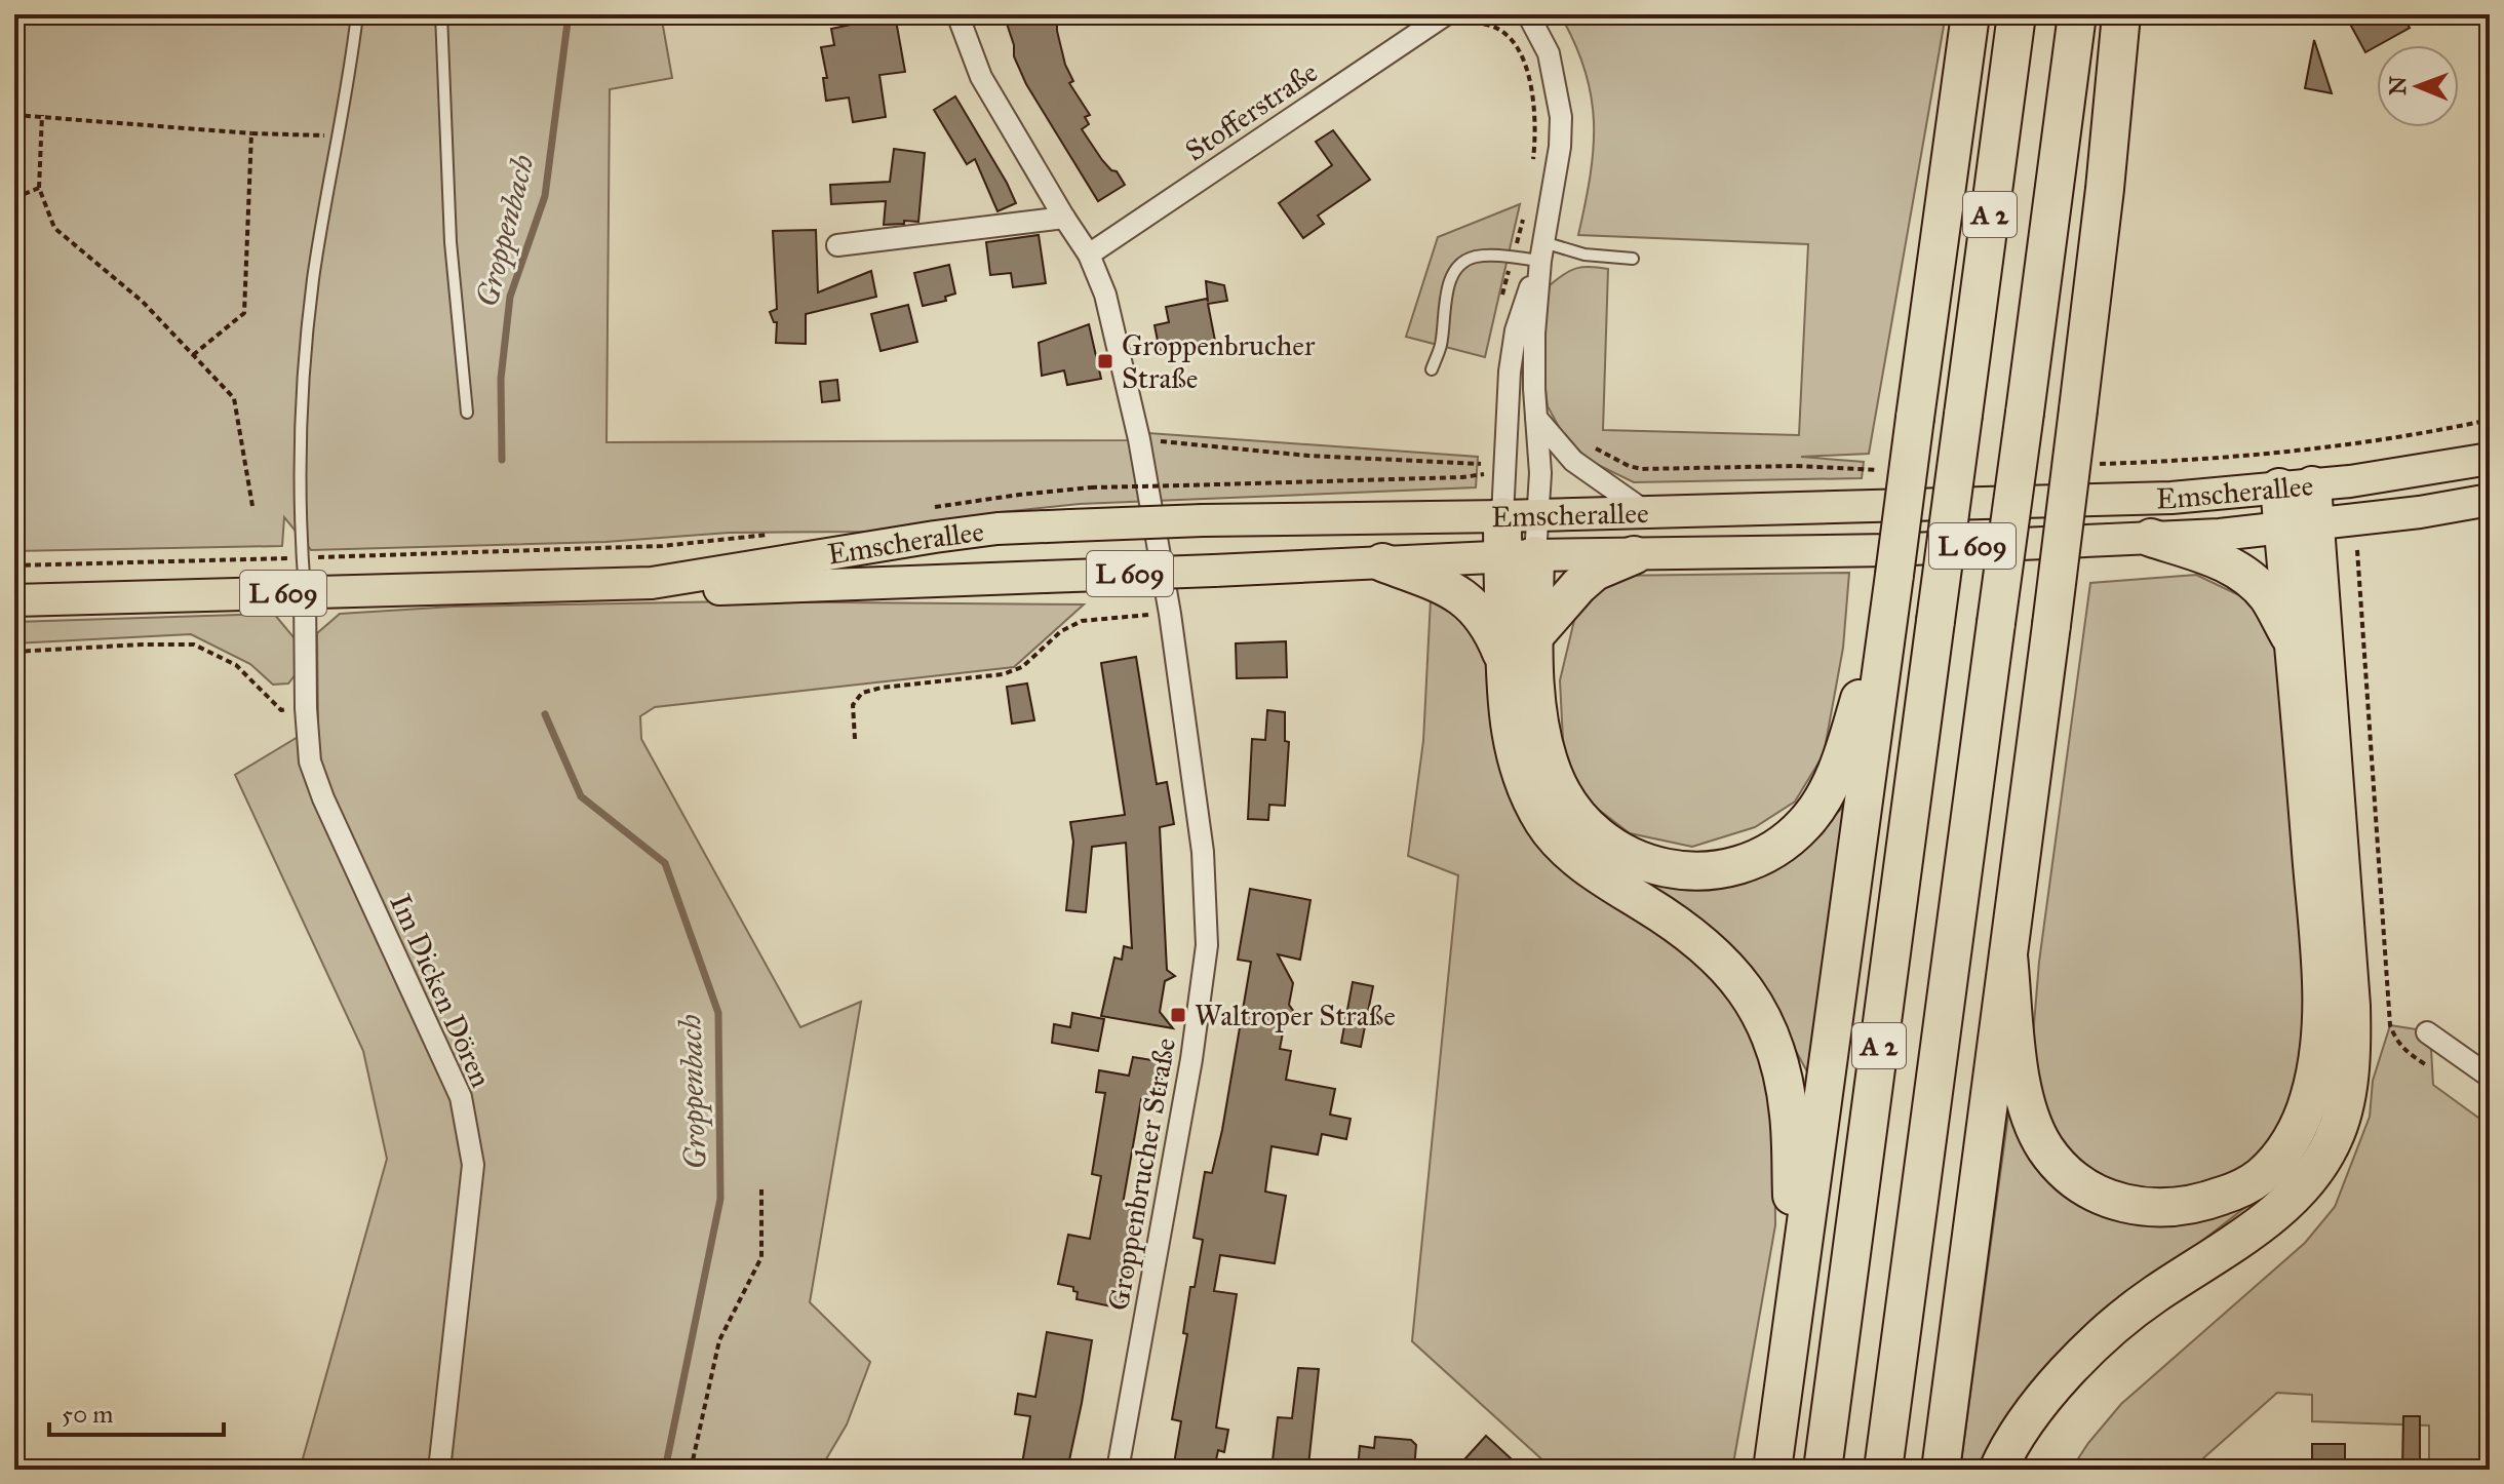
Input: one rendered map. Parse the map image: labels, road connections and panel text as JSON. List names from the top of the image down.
{
  "streets": {
    "highway": ["A 2"],
    "main road": ["Emscherallee", "L 609"],
    "street": ["Stofferstraße", "Im Dicken Dören", "Groppenbrucher Straße"]
  },
  "crossings": [
    ["Stofferstraße", "Groppenbrucher Straße"],
    ["Emscherallee", "L 609"],
    ["Emscherallee", "Im Dicken Dören"],
    ["L 609", "Im Dicken Dören"]
  ],
  "water": ["Groppenbach"],
  "places": {
    "transit": ["Groppenbrucher Straße", "Waltroper Straße"]
  },
  "scale_bar": "50 m",
  "north": "left"
}
